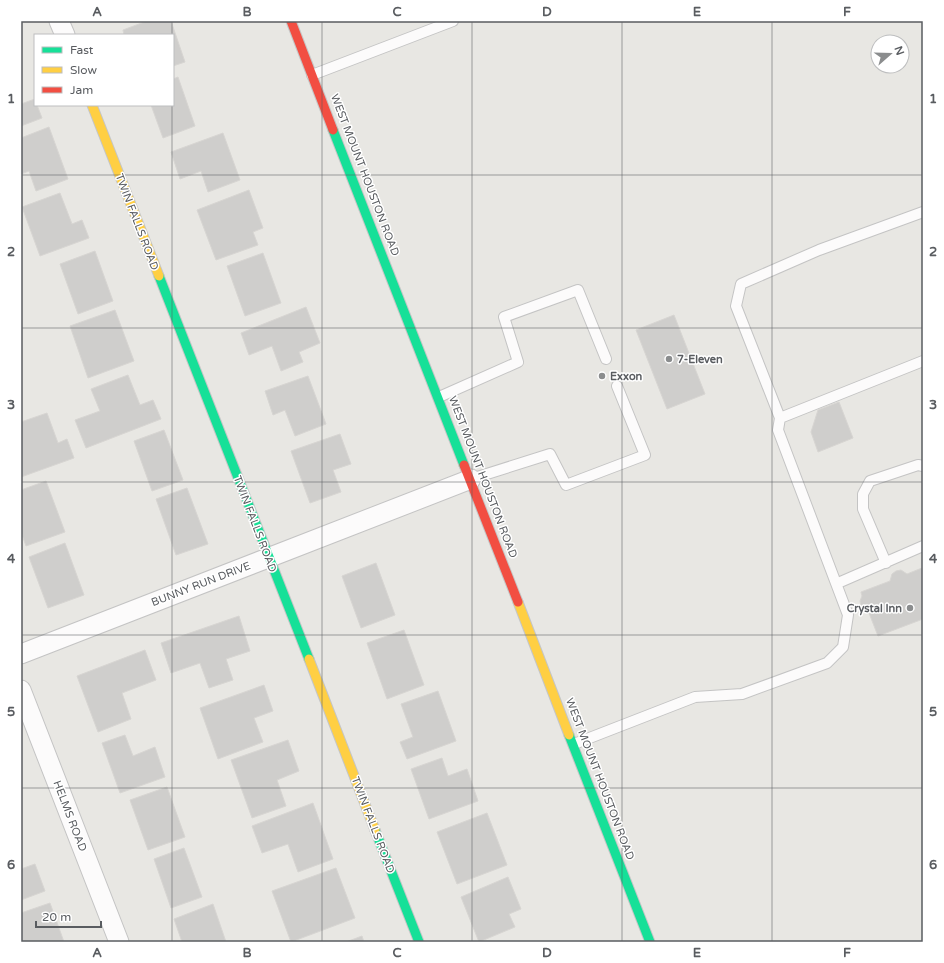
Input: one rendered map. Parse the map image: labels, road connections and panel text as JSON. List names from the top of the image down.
{
  "streets": {
    "main road": ["WEST MOUNT HOUSTON ROAD", "TWIN FALLS ROAD"],
    "street": ["BUNNY RUN DRIVE", "HELMS ROAD"]
  },
  "crossings": [
    ["WEST MOUNT HOUSTON ROAD", "BUNNY RUN DRIVE"],
    ["TWIN FALLS ROAD", "BUNNY RUN DRIVE"]
  ],
  "places": ["7-Eleven", "Exxon", "Crystal Inn"],
  "legend": ["Fast", "Slow", "Jam"],
  "scale_bar": "20 m",
  "north": "right",
  "grid": {
    "columns": [
      "A",
      "B",
      "C",
      "D",
      "E",
      "F"
    ],
    "rows": [
      "1",
      "2",
      "3",
      "4",
      "5",
      "6"
    ]
  }
}
